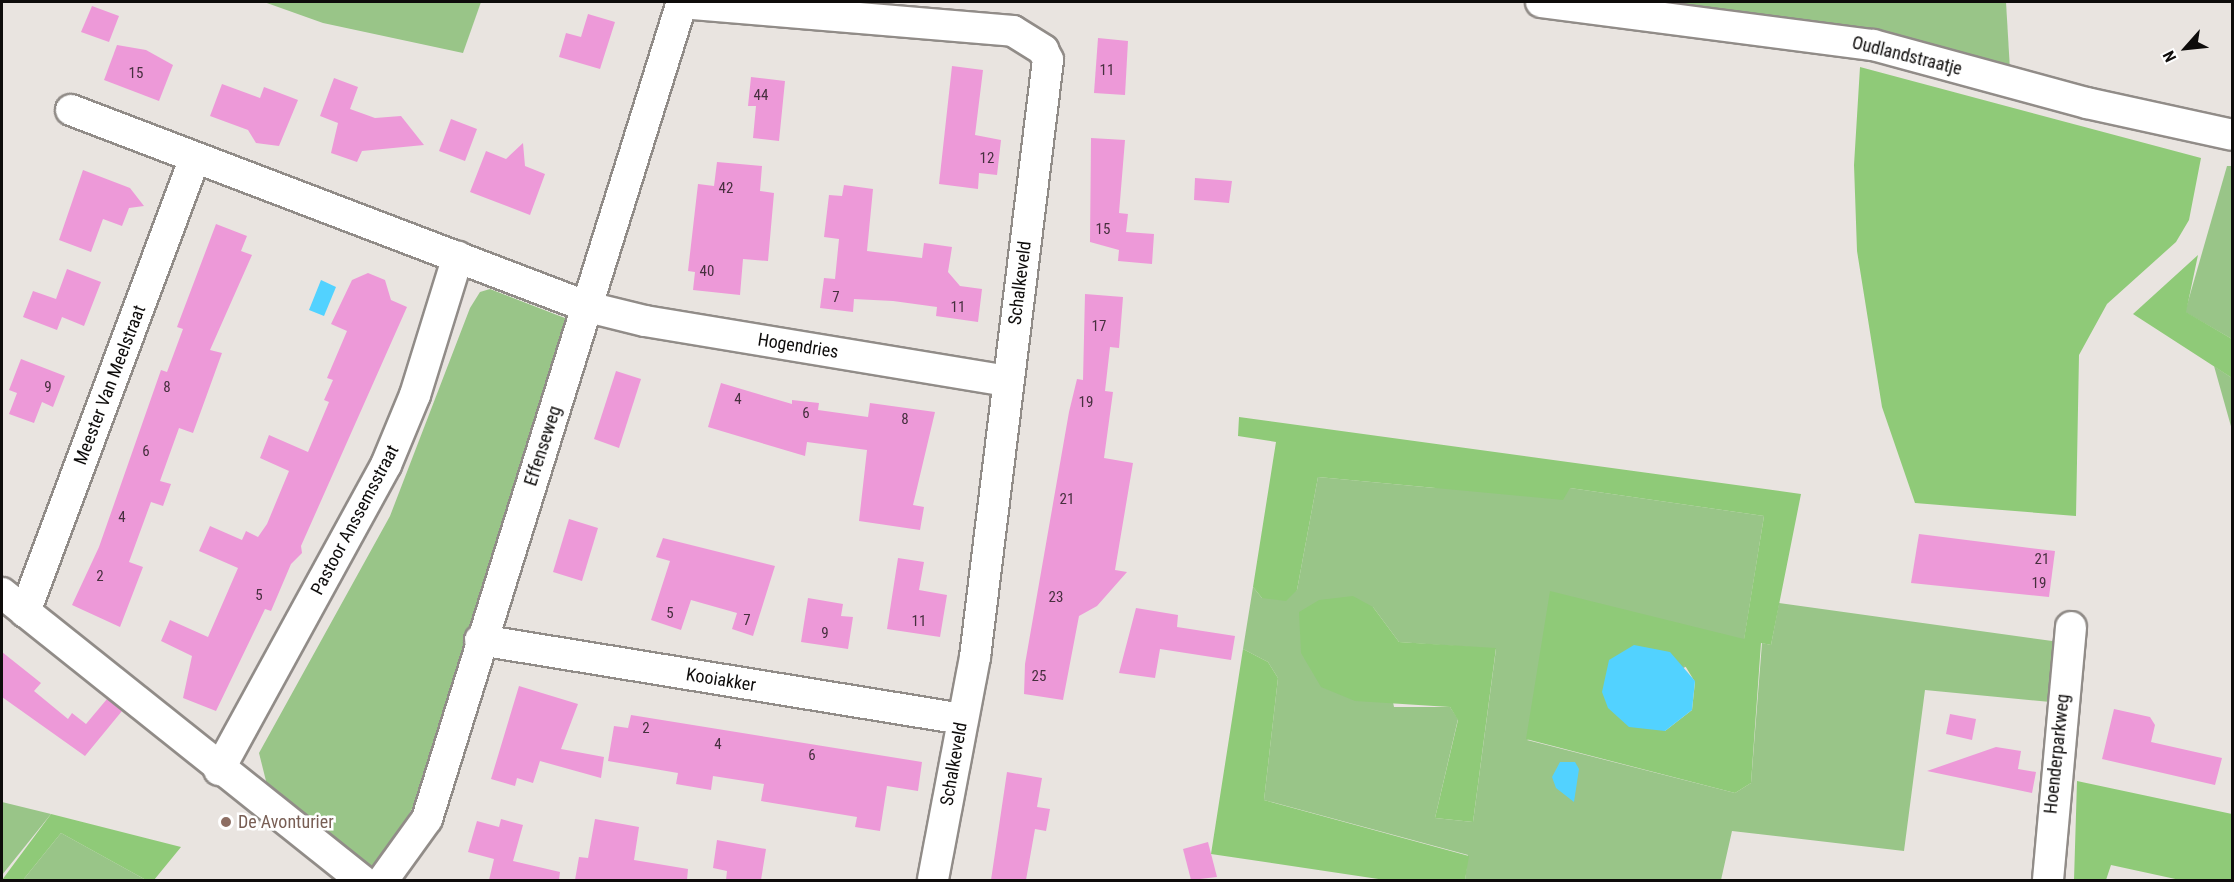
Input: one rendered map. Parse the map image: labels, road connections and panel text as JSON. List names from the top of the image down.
{
  "streets": {
    "street": [
      "Oudlandstraatje",
      "Schalkeveld",
      "Hogendries",
      "Meester Van Meelstraat",
      "Effenseweg",
      "Pastoor Anssemsstraat",
      "Kooiakker",
      "Hoenderparkweg"
    ]
  },
  "crossings": [
    ["Schalkeveld", "Hogendries"],
    ["Schalkeveld", "Effenseweg"],
    ["Schalkeveld", "Kooiakker"],
    ["Hogendries", "Effenseweg"],
    ["Effenseweg", "Kooiakker"]
  ],
  "places": ["De Avonturier"],
  "house_numbers": [
    "11",
    "15",
    "44",
    "12",
    "42",
    "15",
    "40",
    "7",
    "11",
    "17",
    "9",
    "8",
    "4",
    "19",
    "6",
    "8",
    "6",
    "21",
    "4",
    "21",
    "2",
    "19",
    "5",
    "23",
    "5",
    "7",
    "11",
    "9",
    "25",
    "2",
    "4",
    "6"
  ],
  "north": "bottom left"
}
